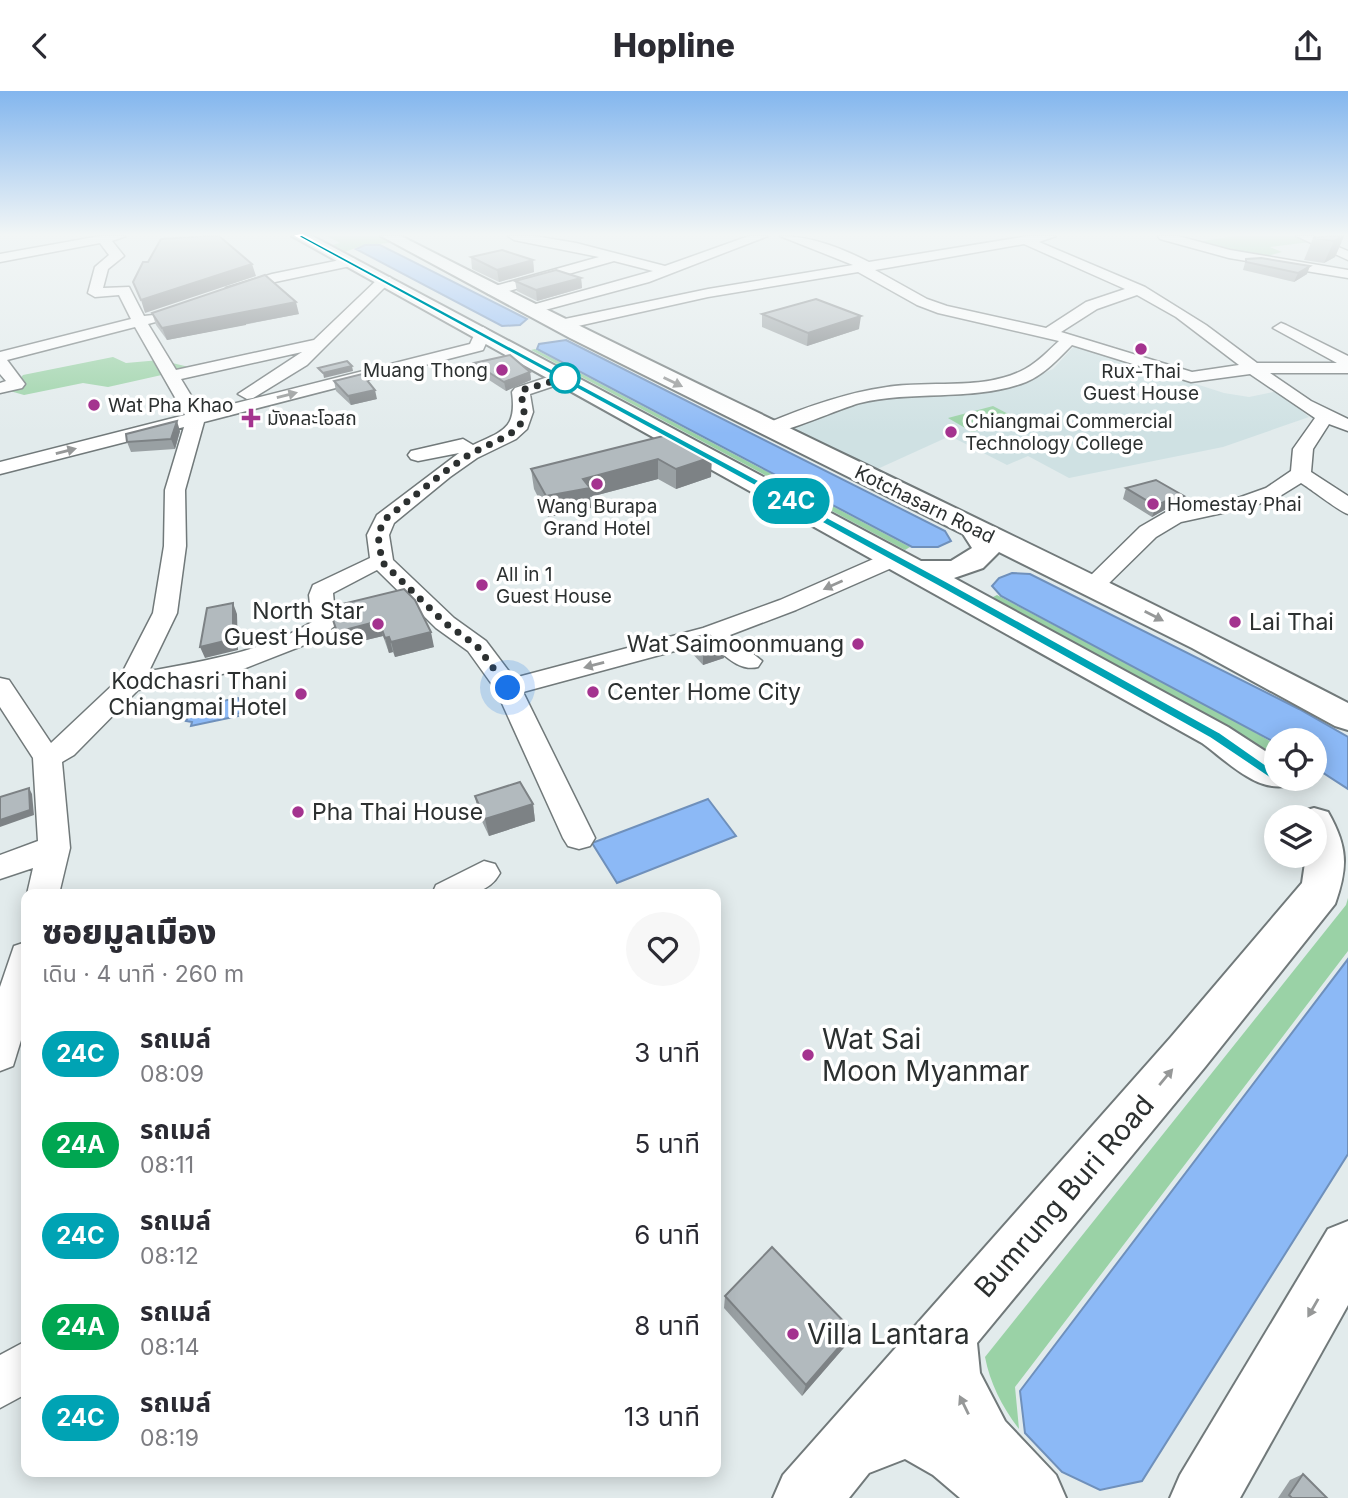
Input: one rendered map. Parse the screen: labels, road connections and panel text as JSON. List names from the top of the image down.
{
  "streets": {
    "main road": ["Kotchasarn Road", "Bumrung Buri Road"]
  },
  "places": {
    "other": [
      "Rux-Thai Guest House",
      "Muang Thong",
      "Wat Pha Khao",
      "Chiangmai Commercial Technology College",
      "Wang Burapa Grand Hotel",
      "Homestay Phai",
      "All in 1 Guest House",
      "Lai Thai",
      "North Star Guest House",
      "Wat Saimoonmuang",
      "Center Home City",
      "Kodchasri Thani Chiangmai Hotel",
      "Pha Thai House",
      "Wat Sai Moon Myanmar",
      "Villa Lantara"
    ],
    "health": ["มังคละโอสถ"]
  },
  "lines": ["bus line 24C"],
  "page": {
    "header": "Hopline",
    "on_map": "24C",
    "heading": ["ซอยมูลเมือง", "เดิน · 4 นาที · 260 m"],
    "list": [
      {
        "mark": "24C",
        "name": "รถเมล์",
        "note": "08:09",
        "value": "3 นาที"
      },
      {
        "mark": "24A",
        "name": "รถเมล์",
        "note": "08:11",
        "value": "5 นาที"
      },
      {
        "mark": "24C",
        "name": "รถเมล์",
        "note": "08:12",
        "value": "6 นาที"
      },
      {
        "mark": "24A",
        "name": "รถเมล์",
        "note": "08:14",
        "value": "8 นาที"
      },
      {
        "mark": "24C",
        "name": "รถเมล์",
        "note": "08:19",
        "value": "13 นาที"
      }
    ]
  }
}
